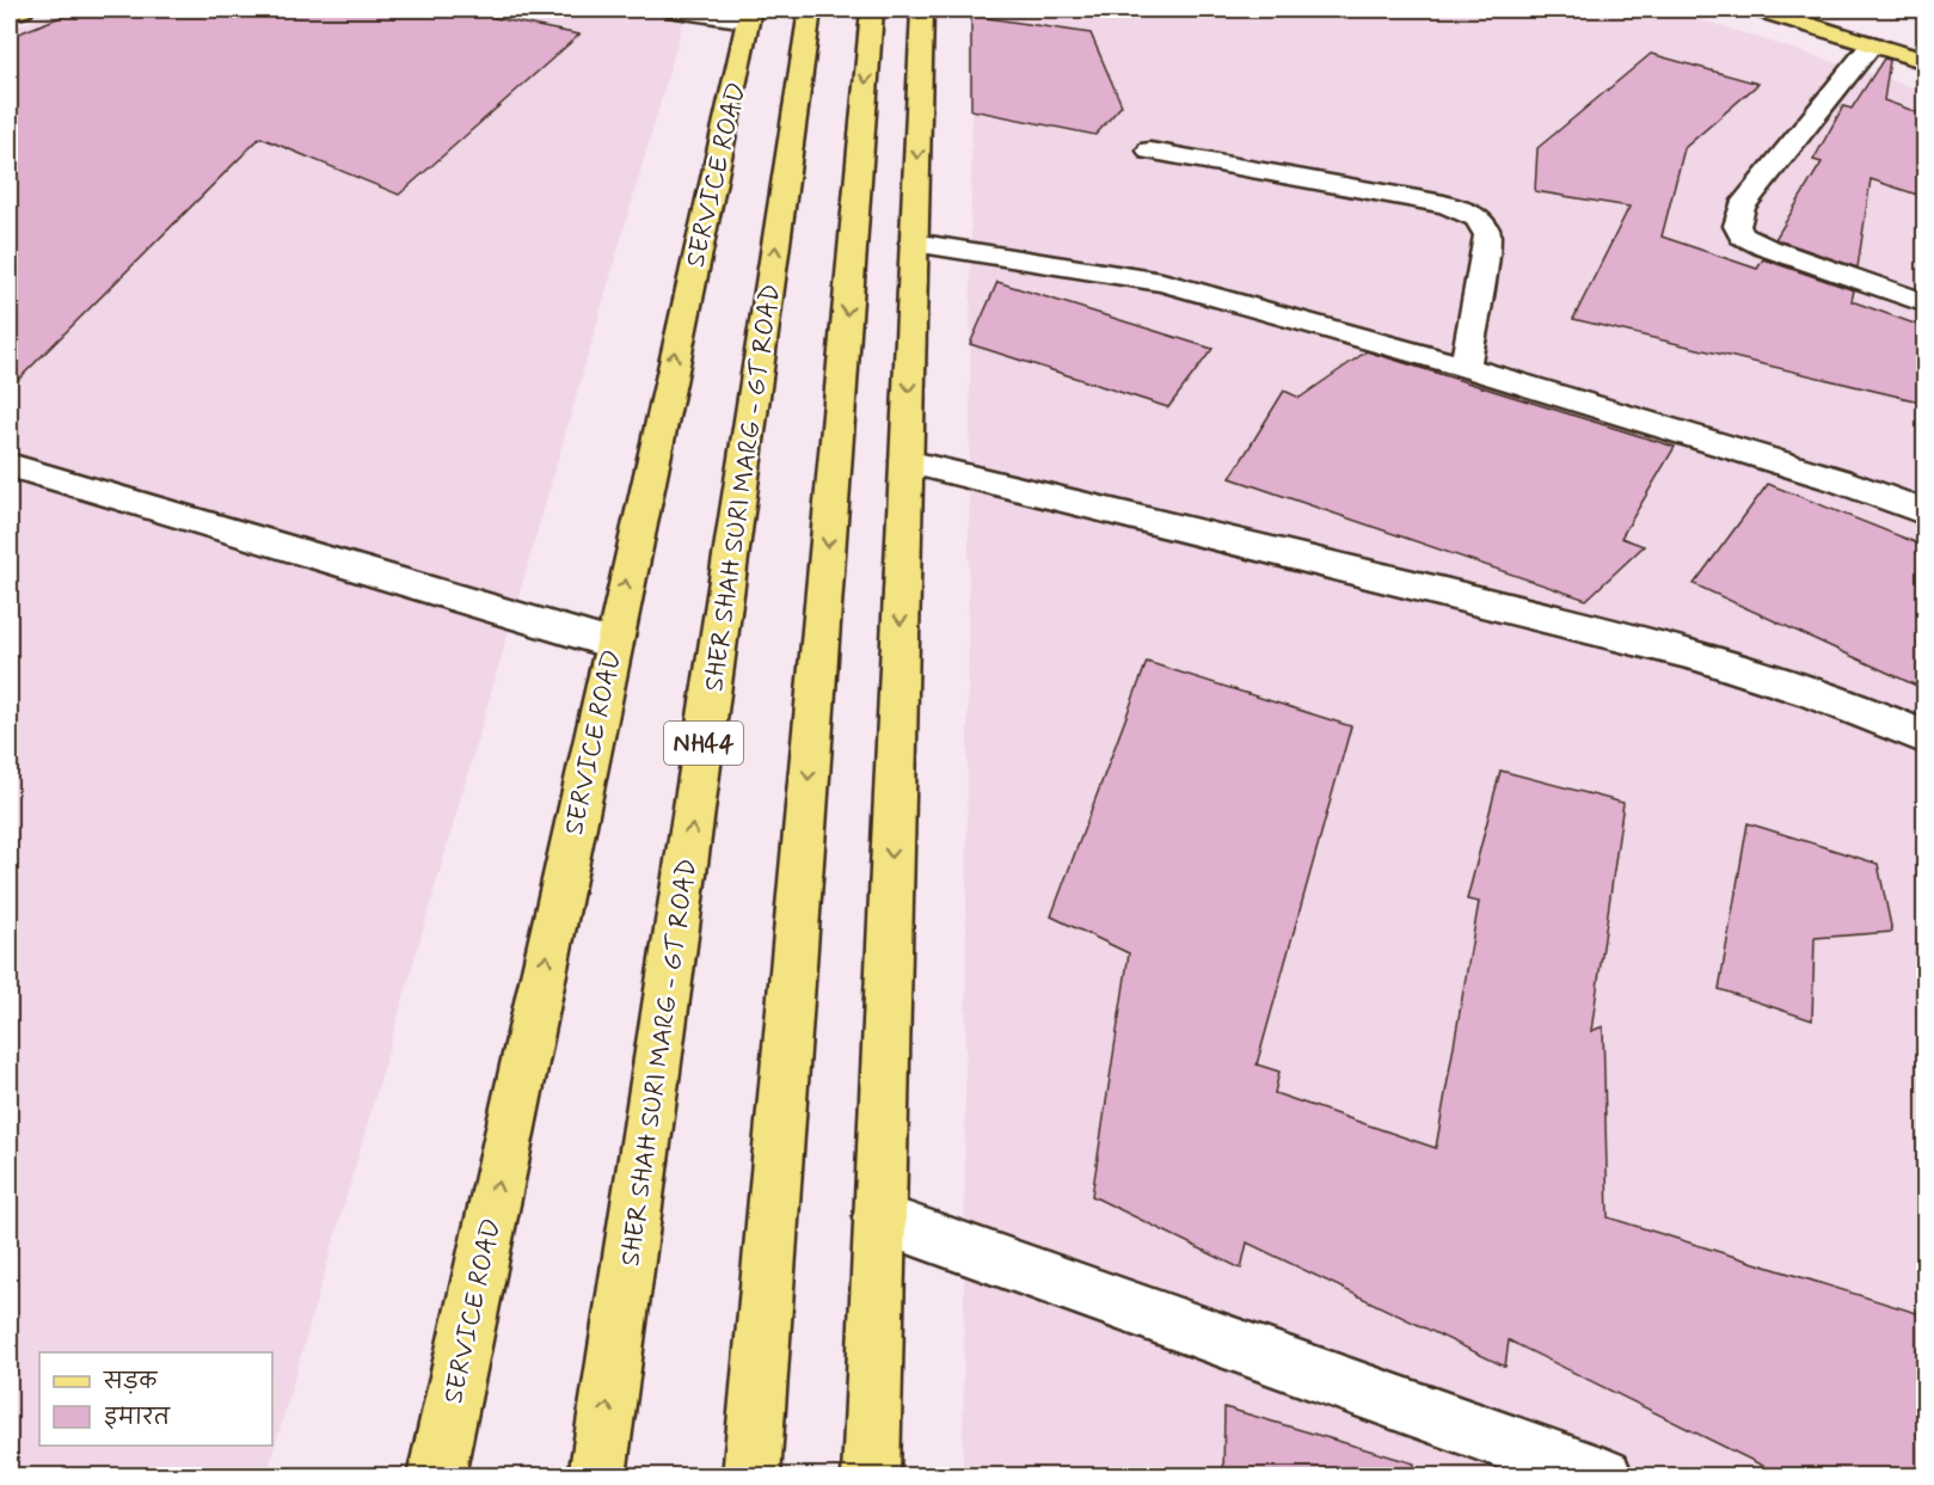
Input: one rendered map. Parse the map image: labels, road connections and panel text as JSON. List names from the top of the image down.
{
  "streets": {
    "main road": ["SERVICE ROAD", "SHER SHAH SURI MARG - GT ROAD", "NH44"]
  },
  "legend": ["सड़क", "इमारत"]
}
